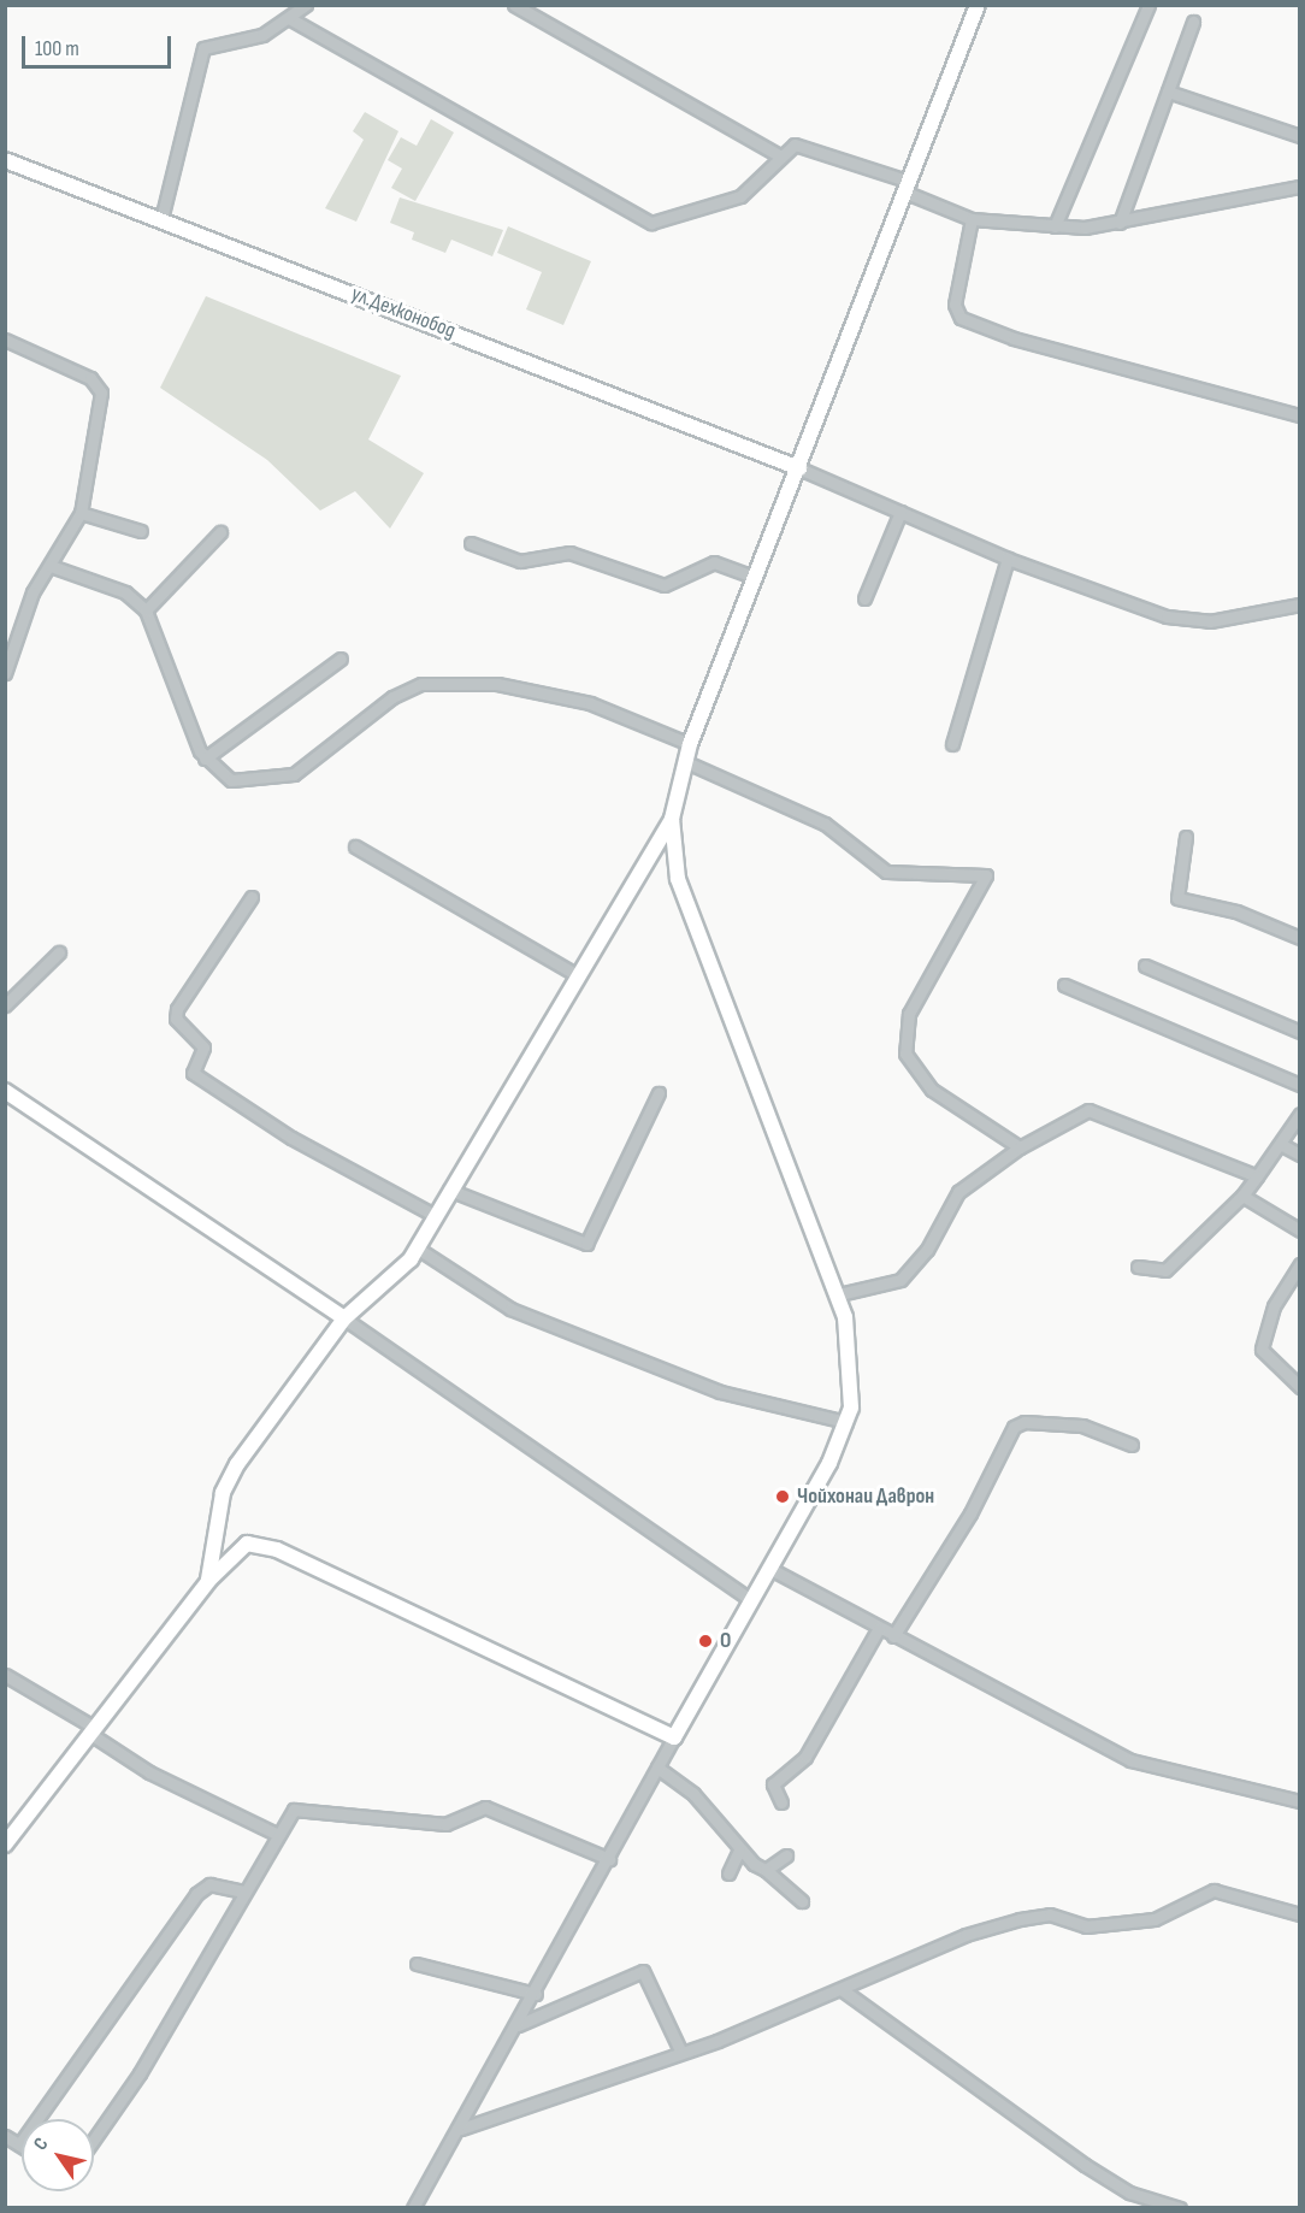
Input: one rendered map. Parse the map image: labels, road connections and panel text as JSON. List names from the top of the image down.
{
  "streets": {
    "main road": ["ул.Дехконобод"]
  },
  "places": ["Чойхонаи Даврон", "O"],
  "scale_bar": "100 m",
  "north": "top left"
}
